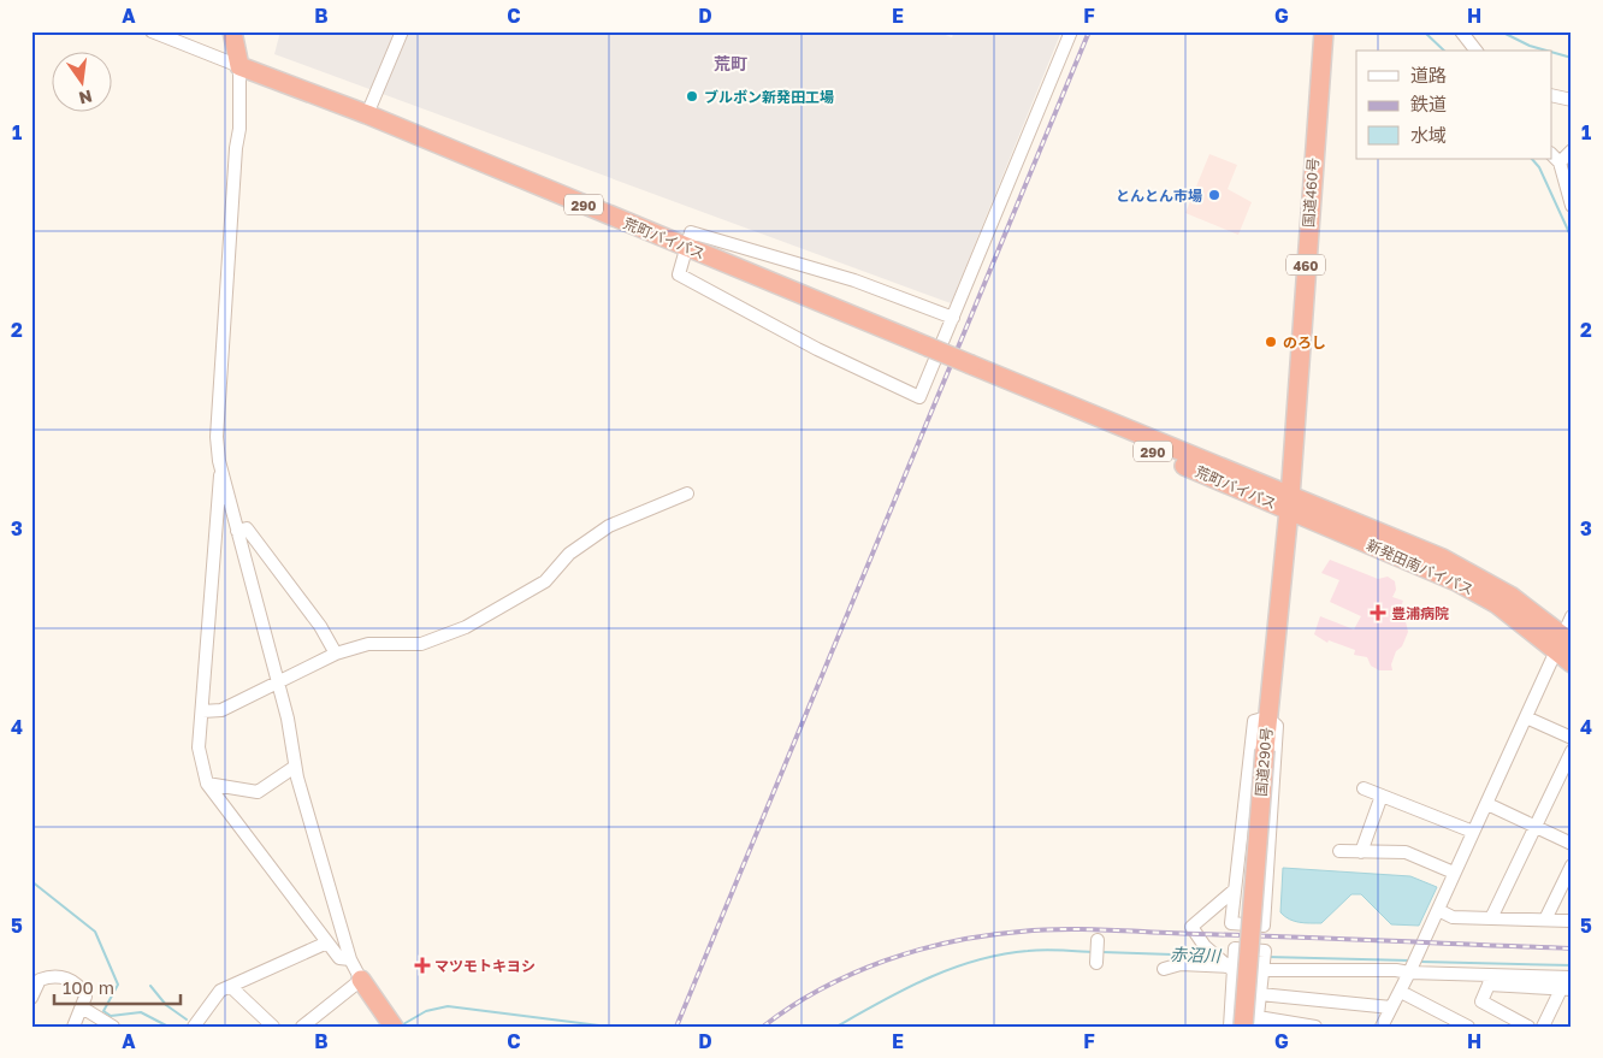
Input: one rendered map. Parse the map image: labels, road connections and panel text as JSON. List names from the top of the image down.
{
  "streets": {
    "highway": [
      "国道460号",
      "290",
      "荒町バイパス",
      "460",
      "新発田南バイパス",
      "国道290号"
    ]
  },
  "crossings": [
    ["国道460号", "荒町バイパス"],
    ["国道460号", "新発田南バイパス"],
    ["国道460号", "国道290号"],
    ["荒町バイパス", "新発田南バイパス"],
    ["荒町バイパス", "国道290号"],
    ["新発田南バイパス", "国道290号"]
  ],
  "districts": ["荒町"],
  "water": ["赤沼川"],
  "places": {
    "other": ["ブルボン新発田工場", "とんとん市場", "のろし"],
    "health": ["豊浦病院", "マツモトキヨシ"]
  },
  "legend": ["道路", "鉄道", "水域"],
  "scale_bar": "100 m",
  "north": "bottom",
  "grid": {
    "columns": [
      "A",
      "B",
      "C",
      "D",
      "E",
      "F",
      "G",
      "H"
    ],
    "rows": [
      "1",
      "2",
      "3",
      "4",
      "5"
    ]
  }
}
